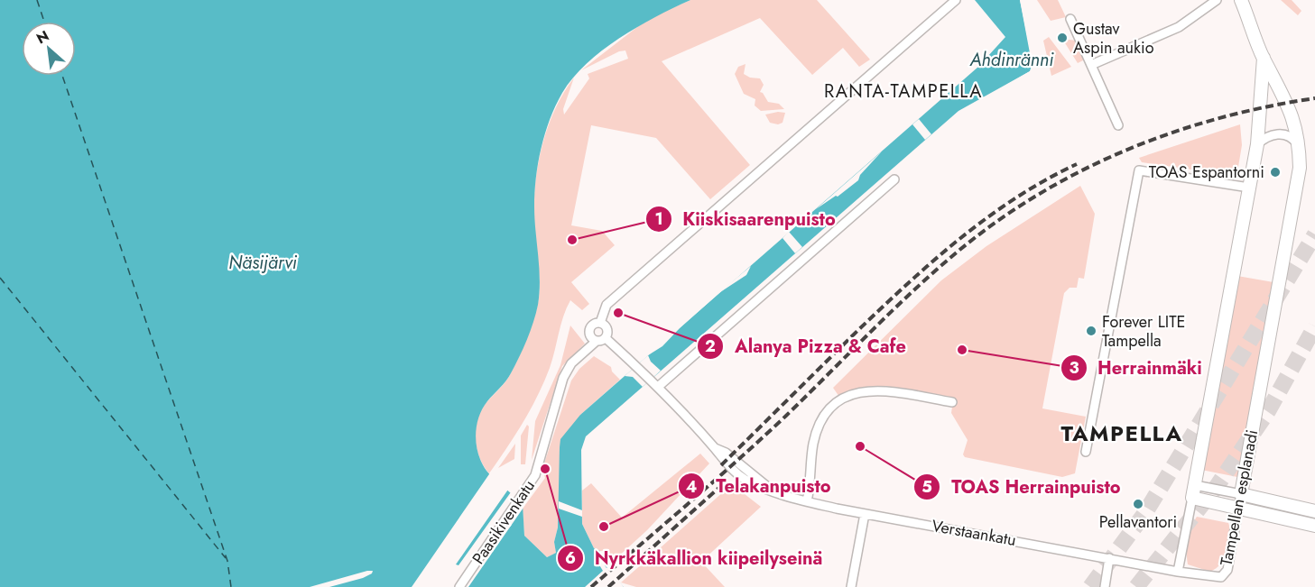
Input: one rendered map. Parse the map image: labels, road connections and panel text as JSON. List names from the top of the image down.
{
  "streets": {
    "street": ["Tampellan esplanadi", "Paasikivenkatu", "Verstaankatu"]
  },
  "crossings": [
    ["Tampellan esplanadi", "Verstaankatu"],
    ["Paasikivenkatu", "Verstaankatu"]
  ],
  "districts": ["RANTA-TAMPELLA", "TAMPELLA"],
  "water": ["Ahdinränni", "Näsijärvi"],
  "places": [
    "Gustav Aspin aukio",
    "TOAS Espantorni",
    "Kiiskisaarenpuisto",
    "Alanya Pizza & Cafe",
    "Forever LITE Tampella",
    "Herrainmäki",
    "TOAS Herrainpuisto",
    "Nyrkkäkallion kiipeilyseinä",
    "Pellavantori",
    "Telakanpuisto"
  ],
  "north": "top left"
}
